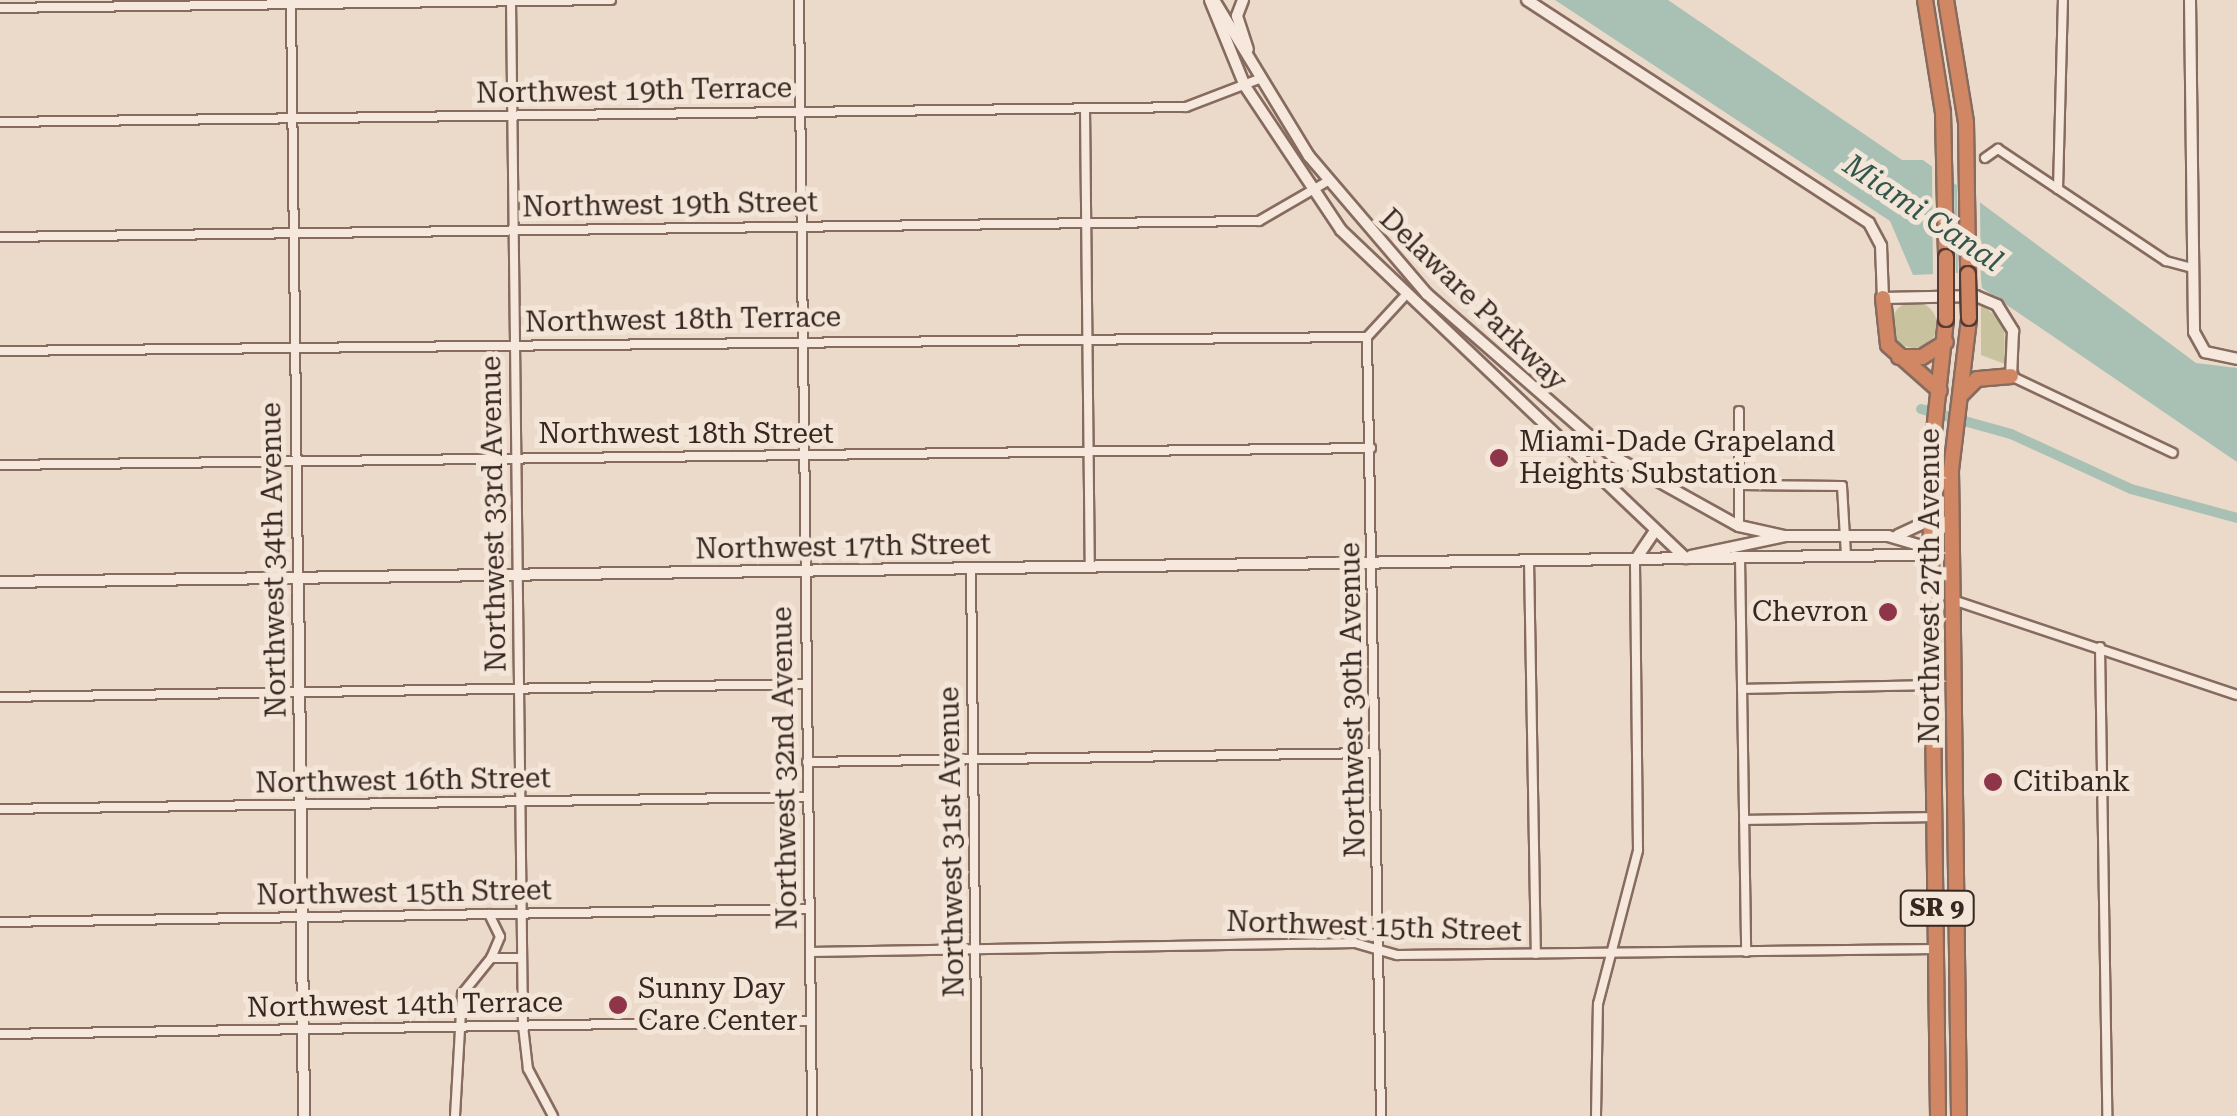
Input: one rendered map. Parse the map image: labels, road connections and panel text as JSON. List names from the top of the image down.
{
  "streets": {
    "highway": ["Northwest 27th Avenue", "SR 9"],
    "street": [
      "Northwest 19th Terrace",
      "Northwest 19th Street",
      "Delaware Parkway",
      "Northwest 18th Terrace",
      "Northwest 18th Street",
      "Northwest 33rd Avenue",
      "Northwest 17th Street",
      "Northwest 34th Avenue",
      "Northwest 30th Avenue",
      "Northwest 32nd Avenue",
      "Northwest 16th Street",
      "Northwest 31st Avenue",
      "Northwest 15th Street",
      "Northwest 14th Terrace"
    ]
  },
  "crossings": [
    ["Northwest 19th Terrace", "Delaware Parkway"],
    ["Northwest 19th Terrace", "Northwest 33rd Avenue"],
    ["Northwest 19th Terrace", "Northwest 34th Avenue"],
    ["Northwest 19th Terrace", "Northwest 32nd Avenue"],
    ["Northwest 19th Street", "Delaware Parkway"],
    ["Northwest 19th Street", "Northwest 33rd Avenue"],
    ["Northwest 19th Street", "Northwest 34th Avenue"],
    ["Northwest 19th Street", "Northwest 32nd Avenue"],
    ["Delaware Parkway", "Northwest 17th Street"],
    ["Northwest 18th Terrace", "Northwest 33rd Avenue"],
    ["Northwest 18th Terrace", "Northwest 34th Avenue"],
    ["Northwest 18th Terrace", "Northwest 30th Avenue"],
    ["Northwest 18th Terrace", "Northwest 32nd Avenue"],
    ["Northwest 18th Street", "Northwest 33rd Avenue"],
    ["Northwest 18th Street", "Northwest 34th Avenue"],
    ["Northwest 18th Street", "Northwest 30th Avenue"],
    ["Northwest 18th Street", "Northwest 32nd Avenue"],
    ["Northwest 33rd Avenue", "Northwest 17th Street"],
    ["Northwest 33rd Avenue", "Northwest 16th Street"],
    ["Northwest 33rd Avenue", "Northwest 15th Street"],
    ["Northwest 33rd Avenue", "Northwest 14th Terrace"],
    ["Northwest 17th Street", "Northwest 34th Avenue"],
    ["Northwest 17th Street", "Northwest 27th Avenue"],
    ["Northwest 17th Street", "Northwest 30th Avenue"],
    ["Northwest 17th Street", "Northwest 32nd Avenue"],
    ["Northwest 17th Street", "Northwest 31st Avenue"],
    ["Northwest 34th Avenue", "Northwest 16th Street"],
    ["Northwest 34th Avenue", "Northwest 15th Street"],
    ["Northwest 34th Avenue", "Northwest 14th Terrace"],
    ["Northwest 27th Avenue", "Northwest 15th Street"],
    ["Northwest 30th Avenue", "Northwest 15th Street"],
    ["Northwest 32nd Avenue", "Northwest 16th Street"],
    ["Northwest 32nd Avenue", "Northwest 15th Street"],
    ["Northwest 32nd Avenue", "Northwest 14th Terrace"],
    ["Northwest 31st Avenue", "Northwest 15th Street"]
  ],
  "water": ["Miami Canal"],
  "places": [
    "Miami-Dade Grapeland Heights Substation",
    "Chevron",
    "Citibank",
    "Sunny Day Care Center"
  ]
}
